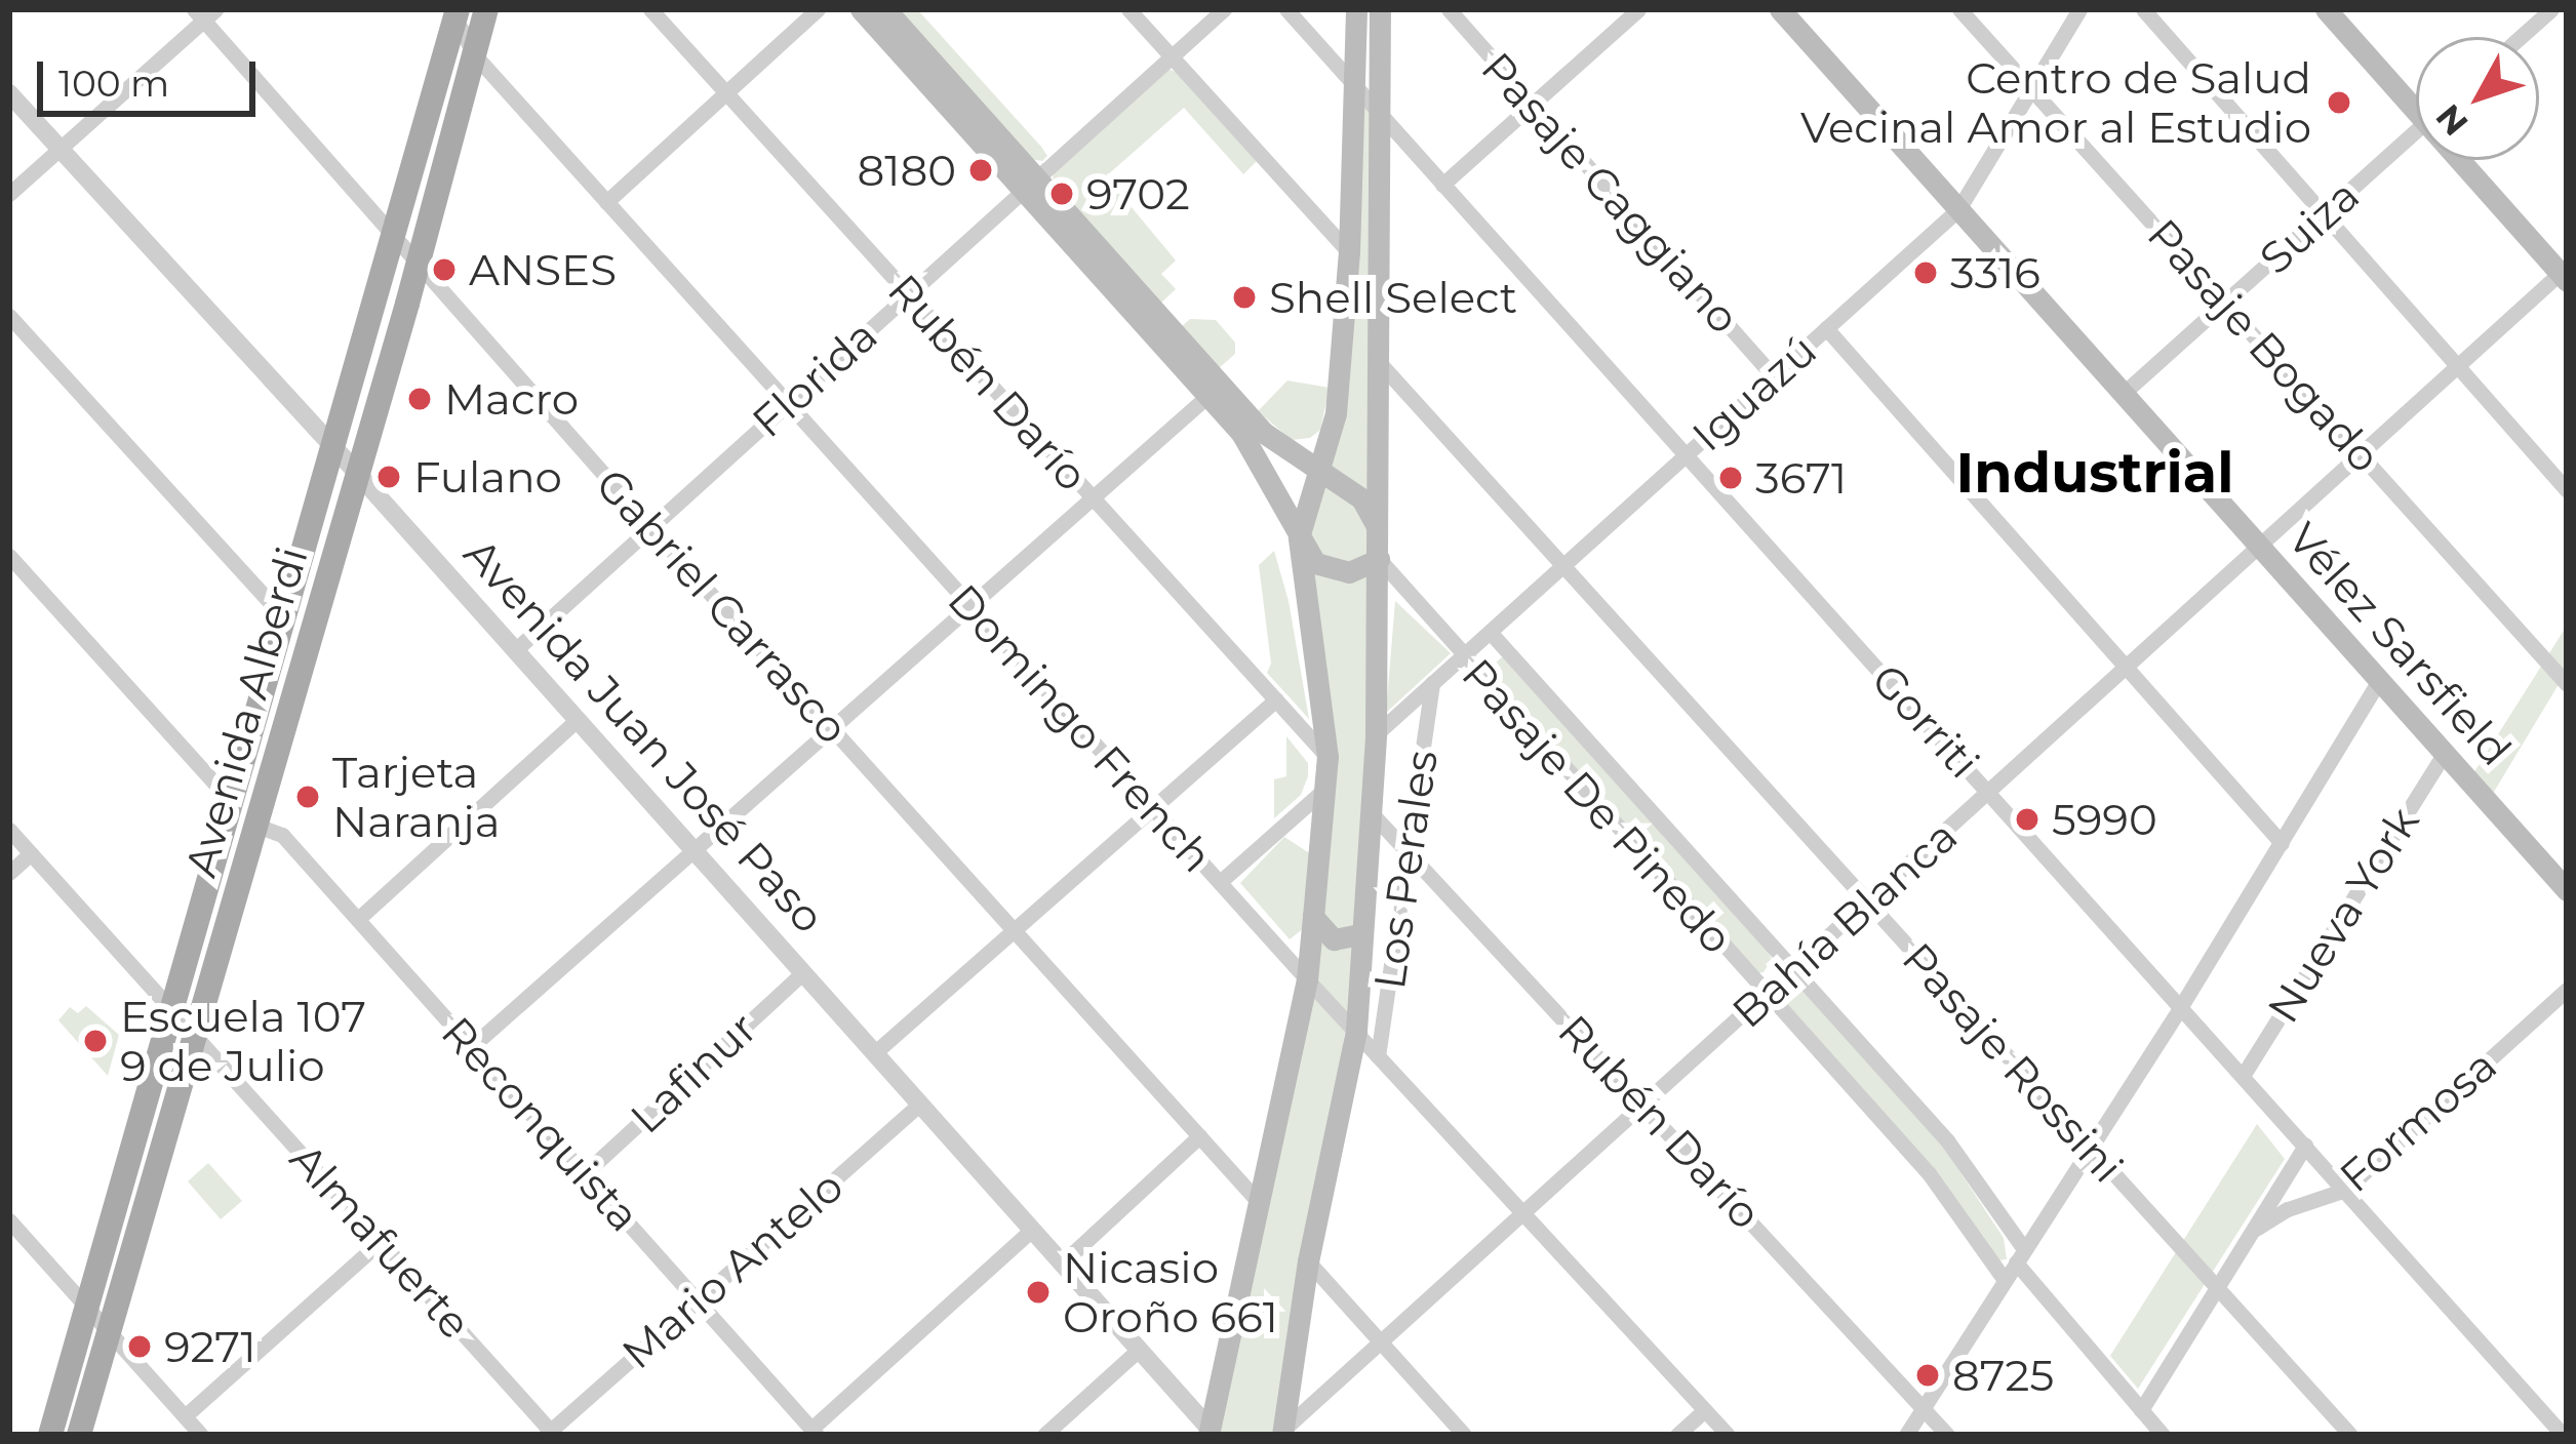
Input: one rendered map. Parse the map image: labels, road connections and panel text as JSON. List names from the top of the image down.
{
  "streets": {
    "main road": ["Vélez Sarsfield", "Avenida Alberdi"],
    "street": [
      "Pasaje Caggiano",
      "Suiza",
      "Pasaje Bogado",
      "Florida",
      "Rubén Darío",
      "Iguazú",
      "Gabriel Carrasco",
      "Gorriti",
      "Domingo French",
      "Avenida Juan José Paso",
      "Pasaje De Pinedo",
      "Los Perales",
      "Nueva York",
      "Bahía Blanca",
      "Pasaje Rossini",
      "Lafinur",
      "Formosa",
      "Reconquista",
      "Almafuerte",
      "Mario Antelo"
    ]
  },
  "crossings": [
    ["Pasaje Caggiano", "Iguazú"],
    ["Suiza", "Pasaje Bogado"],
    ["Suiza", "Vélez Sarsfield"],
    ["Pasaje Bogado", "Iguazú"],
    ["Pasaje Bogado", "Bahía Blanca"],
    ["Florida", "Rubén Darío"],
    ["Florida", "Gabriel Carrasco"],
    ["Florida", "Domingo French"],
    ["Florida", "Avenida Juan José Paso"],
    ["Rubén Darío", "Los Perales"],
    ["Rubén Darío", "Bahía Blanca"],
    ["Iguazú", "Vélez Sarsfield"],
    ["Iguazú", "Gorriti"],
    ["Iguazú", "Pasaje De Pinedo"],
    ["Iguazú", "Los Perales"],
    ["Iguazú", "Pasaje Rossini"],
    ["Gabriel Carrasco", "Avenida Alberdi"],
    ["Vélez Sarsfield", "Nueva York"],
    ["Vélez Sarsfield", "Bahía Blanca"],
    ["Avenida Alberdi", "Domingo French"],
    ["Avenida Alberdi", "Avenida Juan José Paso"],
    ["Avenida Alberdi", "Reconquista"],
    ["Avenida Alberdi", "Almafuerte"],
    ["Gorriti", "Nueva York"],
    ["Gorriti", "Bahía Blanca"],
    ["Gorriti", "Formosa"],
    ["Domingo French", "Los Perales"],
    ["Domingo French", "Bahía Blanca"],
    ["Avenida Juan José Paso", "Lafinur"],
    ["Avenida Juan José Paso", "Mario Antelo"],
    ["Pasaje De Pinedo", "Bahía Blanca"],
    ["Bahía Blanca", "Pasaje Rossini"],
    ["Lafinur", "Reconquista"],
    ["Reconquista", "Mario Antelo"],
    ["Almafuerte", "Mario Antelo"]
  ],
  "districts": ["Industrial"],
  "places": [
    "Centro de Salud Vecinal Amor al Estudio",
    "8180",
    "9702",
    "ANSES",
    "3316",
    "Shell Select",
    "Macro",
    "Fulano",
    "3671",
    "Tarjeta Naranja",
    "5990",
    "Escuela 107 9 de Julio",
    "Nicasio Oroño 661",
    "9271",
    "8725"
  ],
  "scale_bar": "100 m",
  "north": "bottom left"
}
